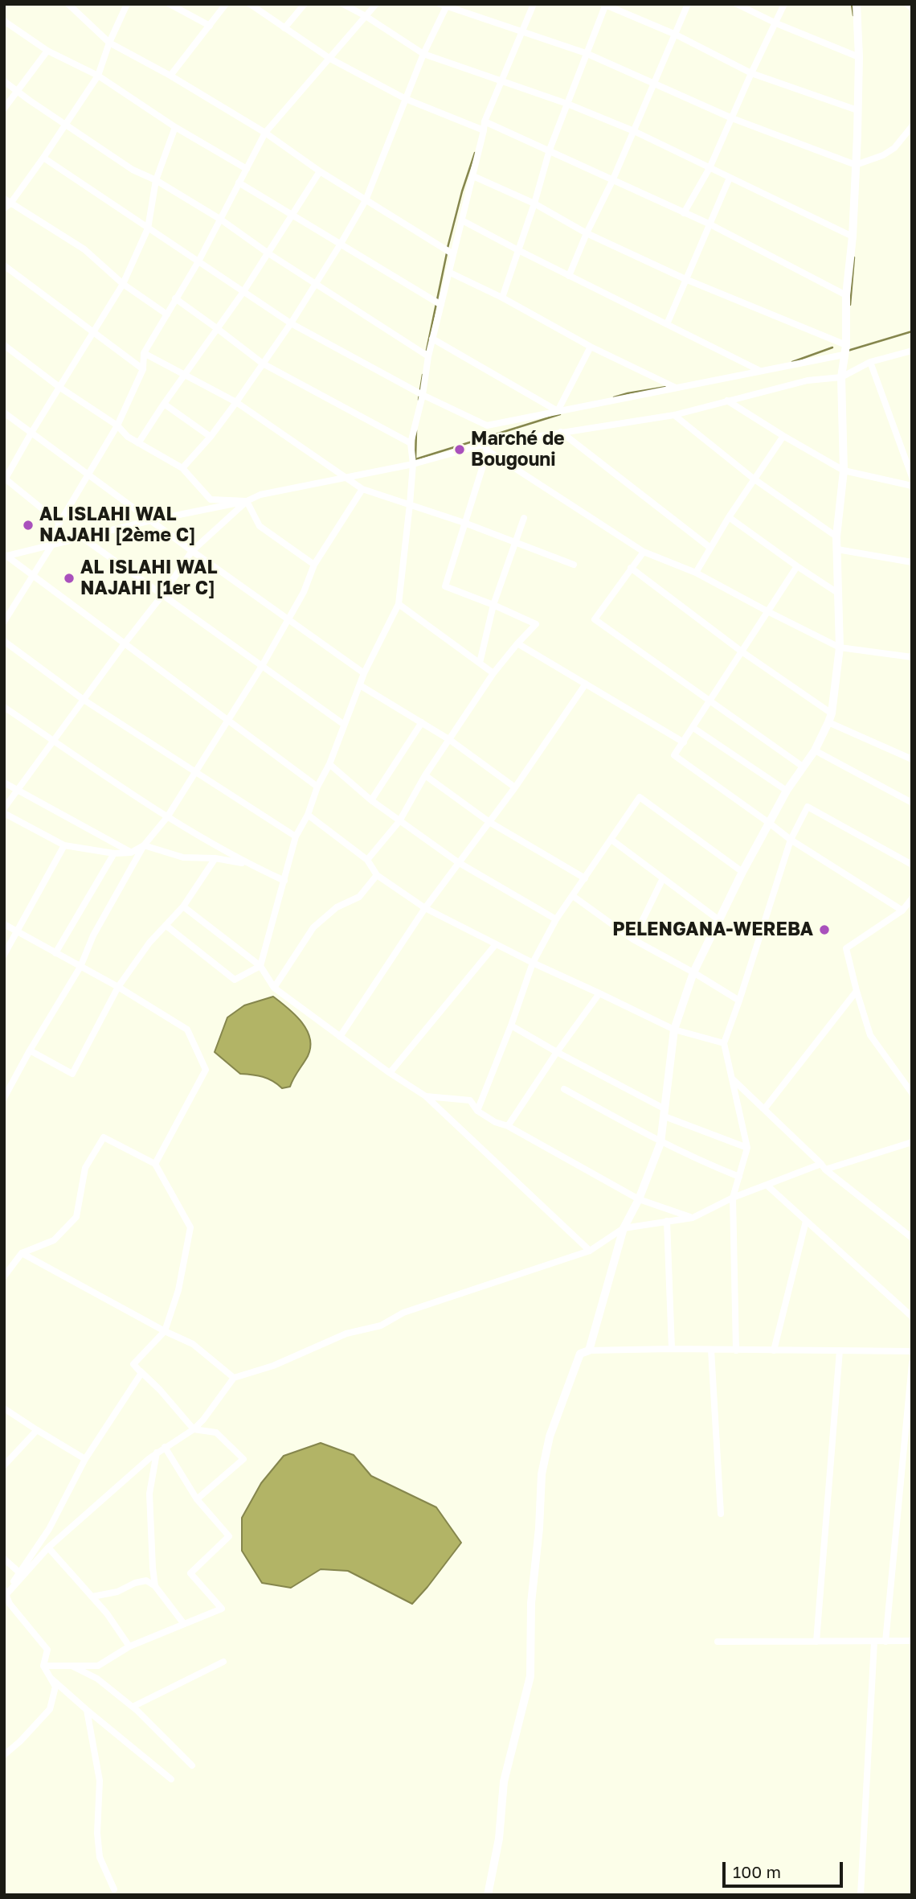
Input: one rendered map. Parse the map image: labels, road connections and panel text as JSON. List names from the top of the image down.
{
  "places": [
    "Marché de Bougouni",
    "AL ISLAHI WAL NAJAHI [2ème C]",
    "AL ISLAHI WAL NAJAHI [1er C]",
    "PELENGANA-WEREBA"
  ],
  "scale_bar": "100 m"
}
